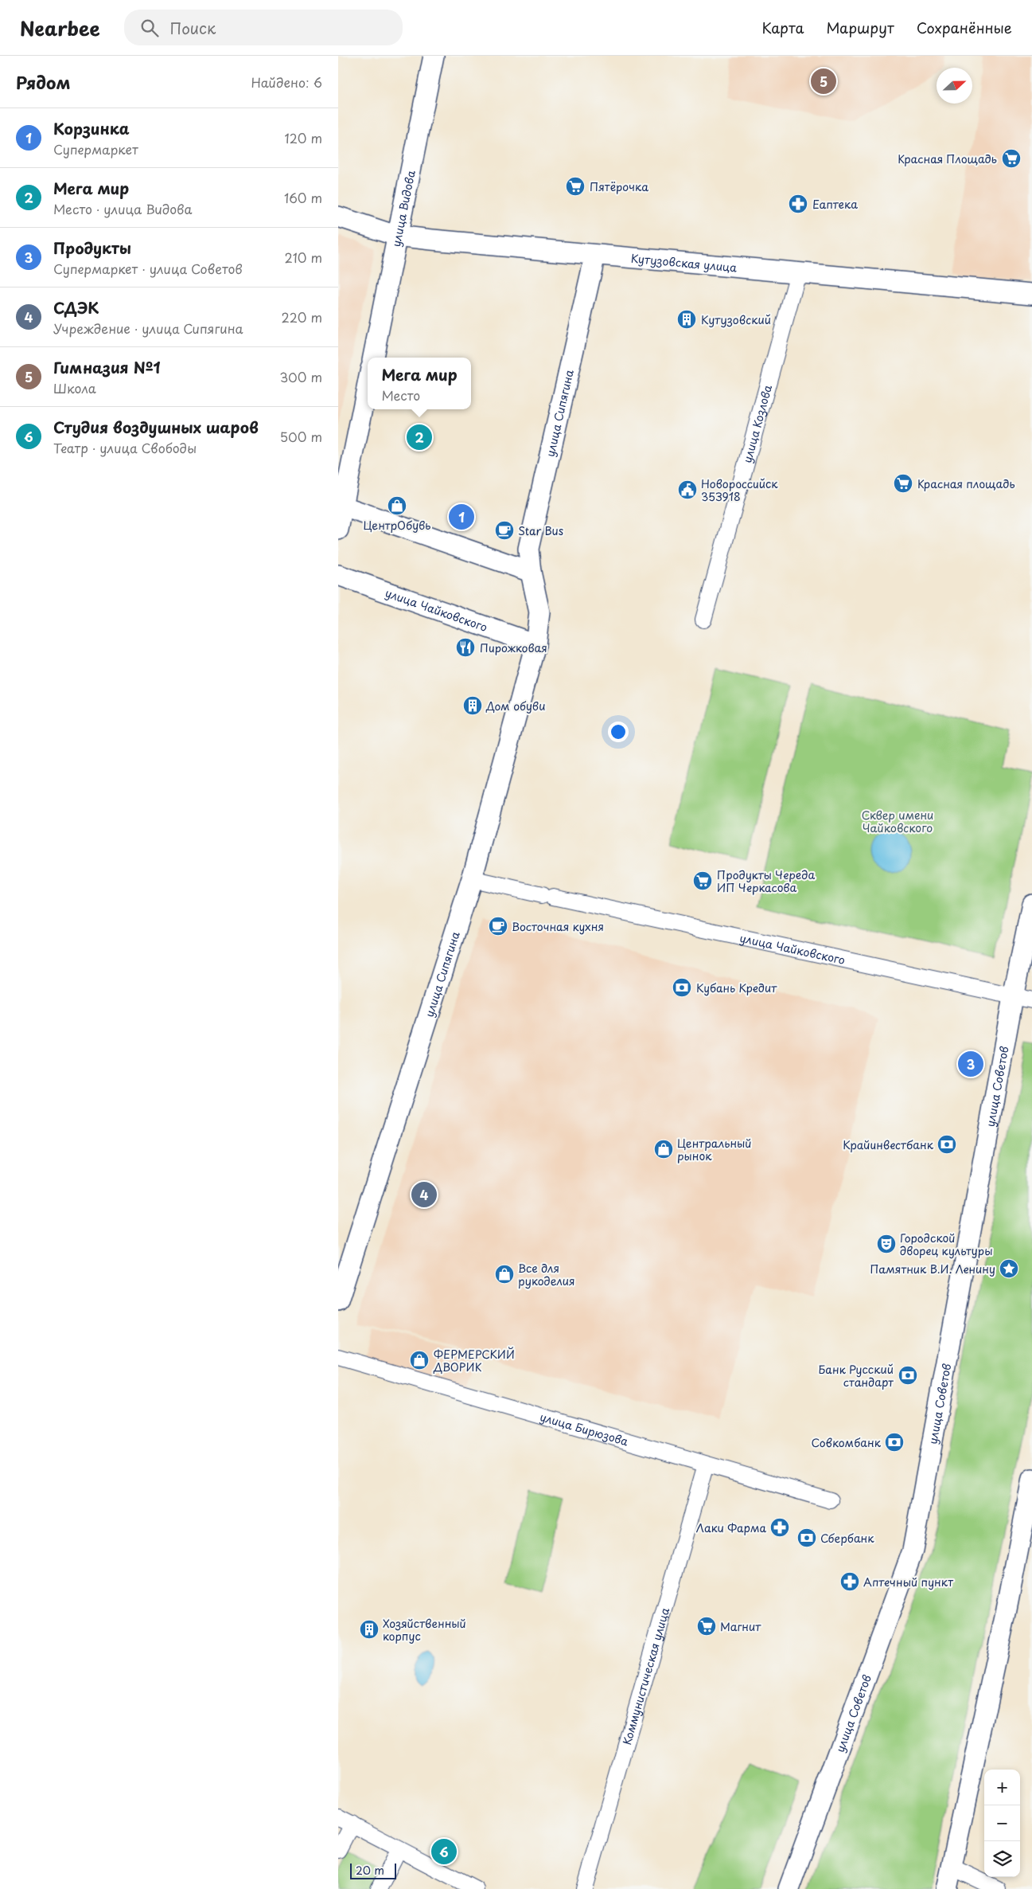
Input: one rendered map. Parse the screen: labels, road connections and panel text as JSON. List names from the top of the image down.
{
  "streets": {
    "street": [
      "улица Видова",
      "Кутузовская улица",
      "улица Сипягина",
      "улица Козлова",
      "улица Чайковского",
      "улица Советов",
      "улица Бирюзова",
      "Коммунистическая улица"
    ]
  },
  "crossings": [
    ["улица Видова", "Кутузовская улица"],
    ["Кутузовская улица", "улица Сипягина"],
    ["Кутузовская улица", "улица Козлова"],
    ["улица Сипягина", "улица Чайковского"],
    ["улица Чайковского", "улица Советов"],
    ["улица Бирюзова", "Коммунистическая улица"]
  ],
  "parks": ["Сквер имени Чайковского"],
  "places": {
    "supermarket": [
      "Красная Площадь",
      "Пятёрочка",
      "Красная площадь",
      "Продукты Череда ИП Черкасова",
      "Магнит"
    ],
    "pharmacy": ["Еаптека", "Лаки Фарма", "Аптечный пункт"],
    "building": ["Кутузовский", "Дом обуви", "Хозяйственный корпус"],
    "public building": ["Новороссийск 353918"],
    "shop": [
      "ЦентрОбувь",
      "Центральный рынок",
      "Все для рукоделия",
      "ФЕРМЕРСКИЙ ДВОРИК"
    ],
    "cafe": ["Star Bus", "Восточная кухня"],
    "restaurant": ["Пирожковая"],
    "bank": [
      "Кубань Кредит",
      "Крайинвестбанк",
      "Банк Русский стандарт",
      "Совкомбанк",
      "Сбербанк"
    ],
    "theatre": ["Городской дворец культуры"],
    "place": ["Памятник В.И. Ленину"]
  },
  "scale_bar": "20 m",
  "north": "right",
  "page": {
    "header": "Nearbee",
    "search": "Поиск",
    "nav": ["Карта", "Маршрут", "Сохранённые"],
    "heading": ["Рядом", "Найдено: 6"],
    "pins": [
      "5",
      "2",
      "1",
      "3",
      "4",
      "6"
    ],
    "list": [
      {
        "mark": "1",
        "name": "Корзинка",
        "note": "Супермаркет",
        "value": "120 m"
      },
      {
        "mark": "2",
        "name": "Мега мир",
        "note": "Место · улица Видова",
        "value": "160 m"
      },
      {
        "mark": "3",
        "name": "Продукты",
        "note": "Супермаркет · улица Советов",
        "value": "210 m"
      },
      {
        "mark": "4",
        "name": "СДЭК",
        "note": "Учреждение · улица Сипягина",
        "value": "220 m"
      },
      {
        "mark": "5",
        "name": "Гимназия №1",
        "note": "Школа",
        "value": "300 m"
      },
      {
        "mark": "6",
        "name": "Студия воздушных шаров",
        "note": "Театр · улица Свободы",
        "value": "500 m"
      }
    ],
    "popup": ["Мега мир", "Место"],
    "map_buttons": ["+", "−"],
    "scale": "20 m"
  }
}
